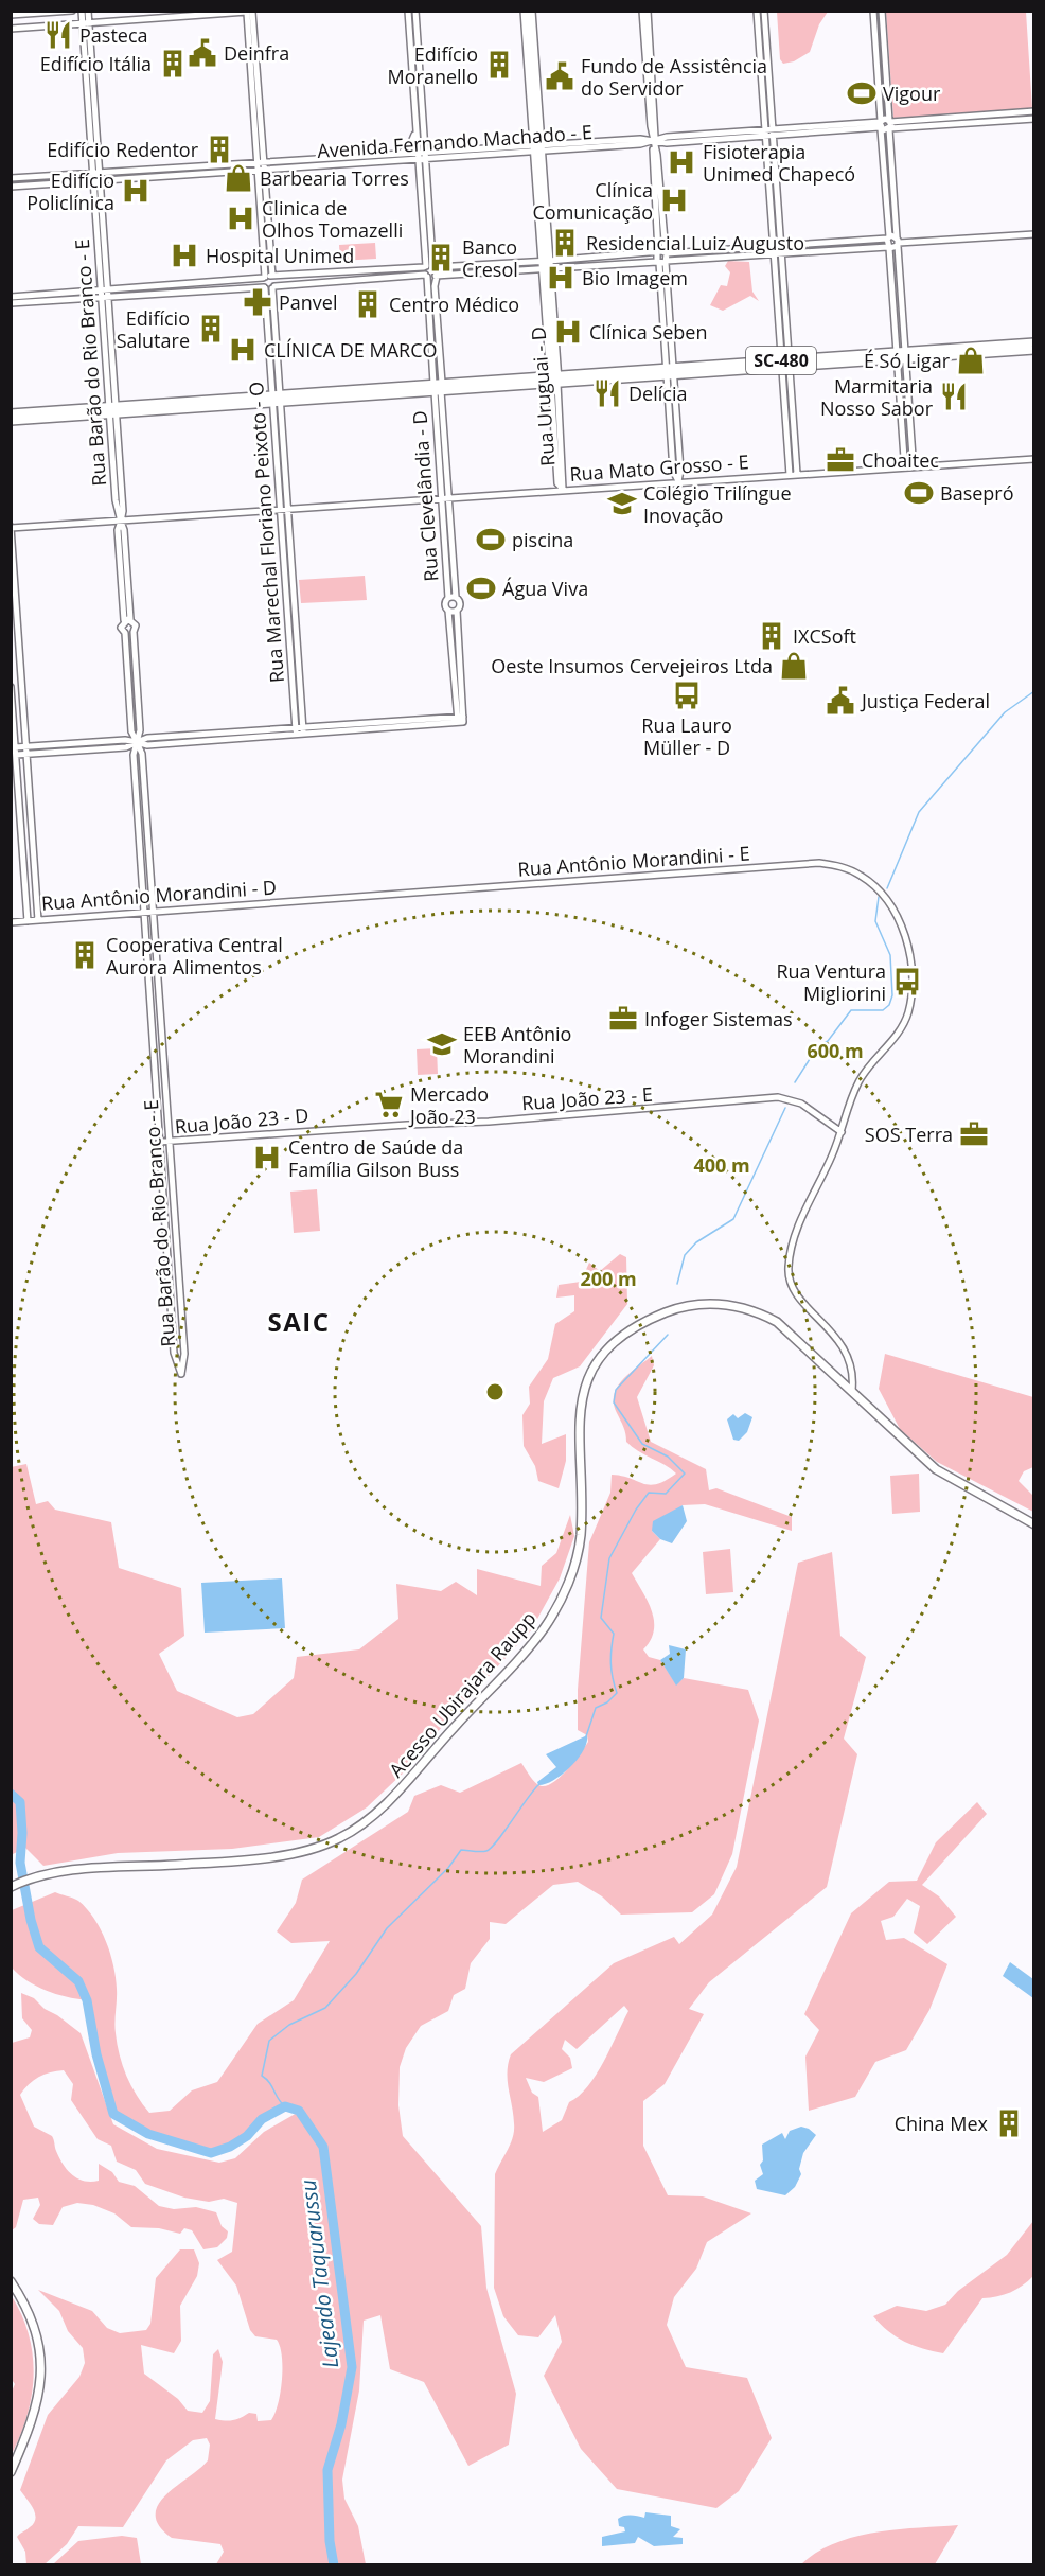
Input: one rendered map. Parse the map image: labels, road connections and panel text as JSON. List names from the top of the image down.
{
  "streets": {
    "main road": ["SC-480", "Rua Uruguai - D", "Acesso Ubirajara Raupp"],
    "street": [
      "Avenida Fernando Machado - E",
      "Rua Barão do Rio Branco - E",
      "Rua Mato Grosso - E",
      "Rua Clevelândia - D",
      "Rua Marechal Floriano Peixoto - O",
      "Rua Antônio Morandini - E",
      "Rua Antônio Morandini - D",
      "Rua João 23 - E",
      "Rua João 23 - D"
    ]
  },
  "crossings": [
    ["Avenida Fernando Machado - E", "Rua Uruguai - D"],
    ["Avenida Fernando Machado - E", "Rua Clevelândia - D"],
    ["Rua Barão do Rio Branco - E", "Rua Mato Grosso - E"],
    ["Rua Barão do Rio Branco - E", "Rua Antônio Morandini - D"],
    ["Rua Barão do Rio Branco - E", "Rua João 23 - D"],
    ["Rua Uruguai - D", "Rua Mato Grosso - E"],
    ["Rua Mato Grosso - E", "Rua Clevelândia - D"],
    ["Rua Mato Grosso - E", "Rua Marechal Floriano Peixoto - O"],
    ["Rua Antônio Morandini - E", "Rua Antônio Morandini - D"],
    ["Rua Antônio Morandini - E", "Rua João 23 - E"],
    ["Rua João 23 - E", "Rua João 23 - D"]
  ],
  "districts": ["SAIC"],
  "water": ["Lajeado Taquarussu"],
  "places": {
    "restaurant": ["Pasteca", "Delícia", "Marmitaria Nosso Sabor"],
    "public building": ["Deinfra", "Fundo de Assistência do Servidor", "Justiça Federal"],
    "building": [
      "Edifício Itália",
      "Edifício Moranello",
      "Edifício Redentor",
      "Residencial Luiz Augusto",
      "Banco Cresol",
      "Centro Médico",
      "Edifício Salutare",
      "IXCSoft",
      "Cooperativa Central Aurora Alimentos",
      "China Mex"
    ],
    "sports": [
      "Vigour",
      "Basepró",
      "piscina",
      "Água Viva"
    ],
    "hospital": [
      "Fisioterapia Unimed Chapecó",
      "Edifício Policlínica",
      "Clínica Comunicação",
      "Clinica de Olhos Tomazelli",
      "Hospital Unimed",
      "Bio Imagem",
      "Clínica Seben",
      "CLÍNICA DE MARCO",
      "Centro de Saúde da Família Gilson Buss"
    ],
    "shop": ["Barbearia Torres", "É Só Ligar", "Oeste Insumos Cervejeiros Ltda"],
    "pharmacy": ["Panvel"],
    "office": ["Choaitec", "Infoger Sistemas", "SOS Terra"],
    "school or university": ["Colégio Trilíngue Inovação", "EEB Antônio Morandini"],
    "bus stop": ["Rua Lauro Müller - D", "Rua Ventura Migliorini"],
    "supermarket": ["Mercado João 23"]
  },
  "rings": ["600 m", "400 m", "200 m"]
}
